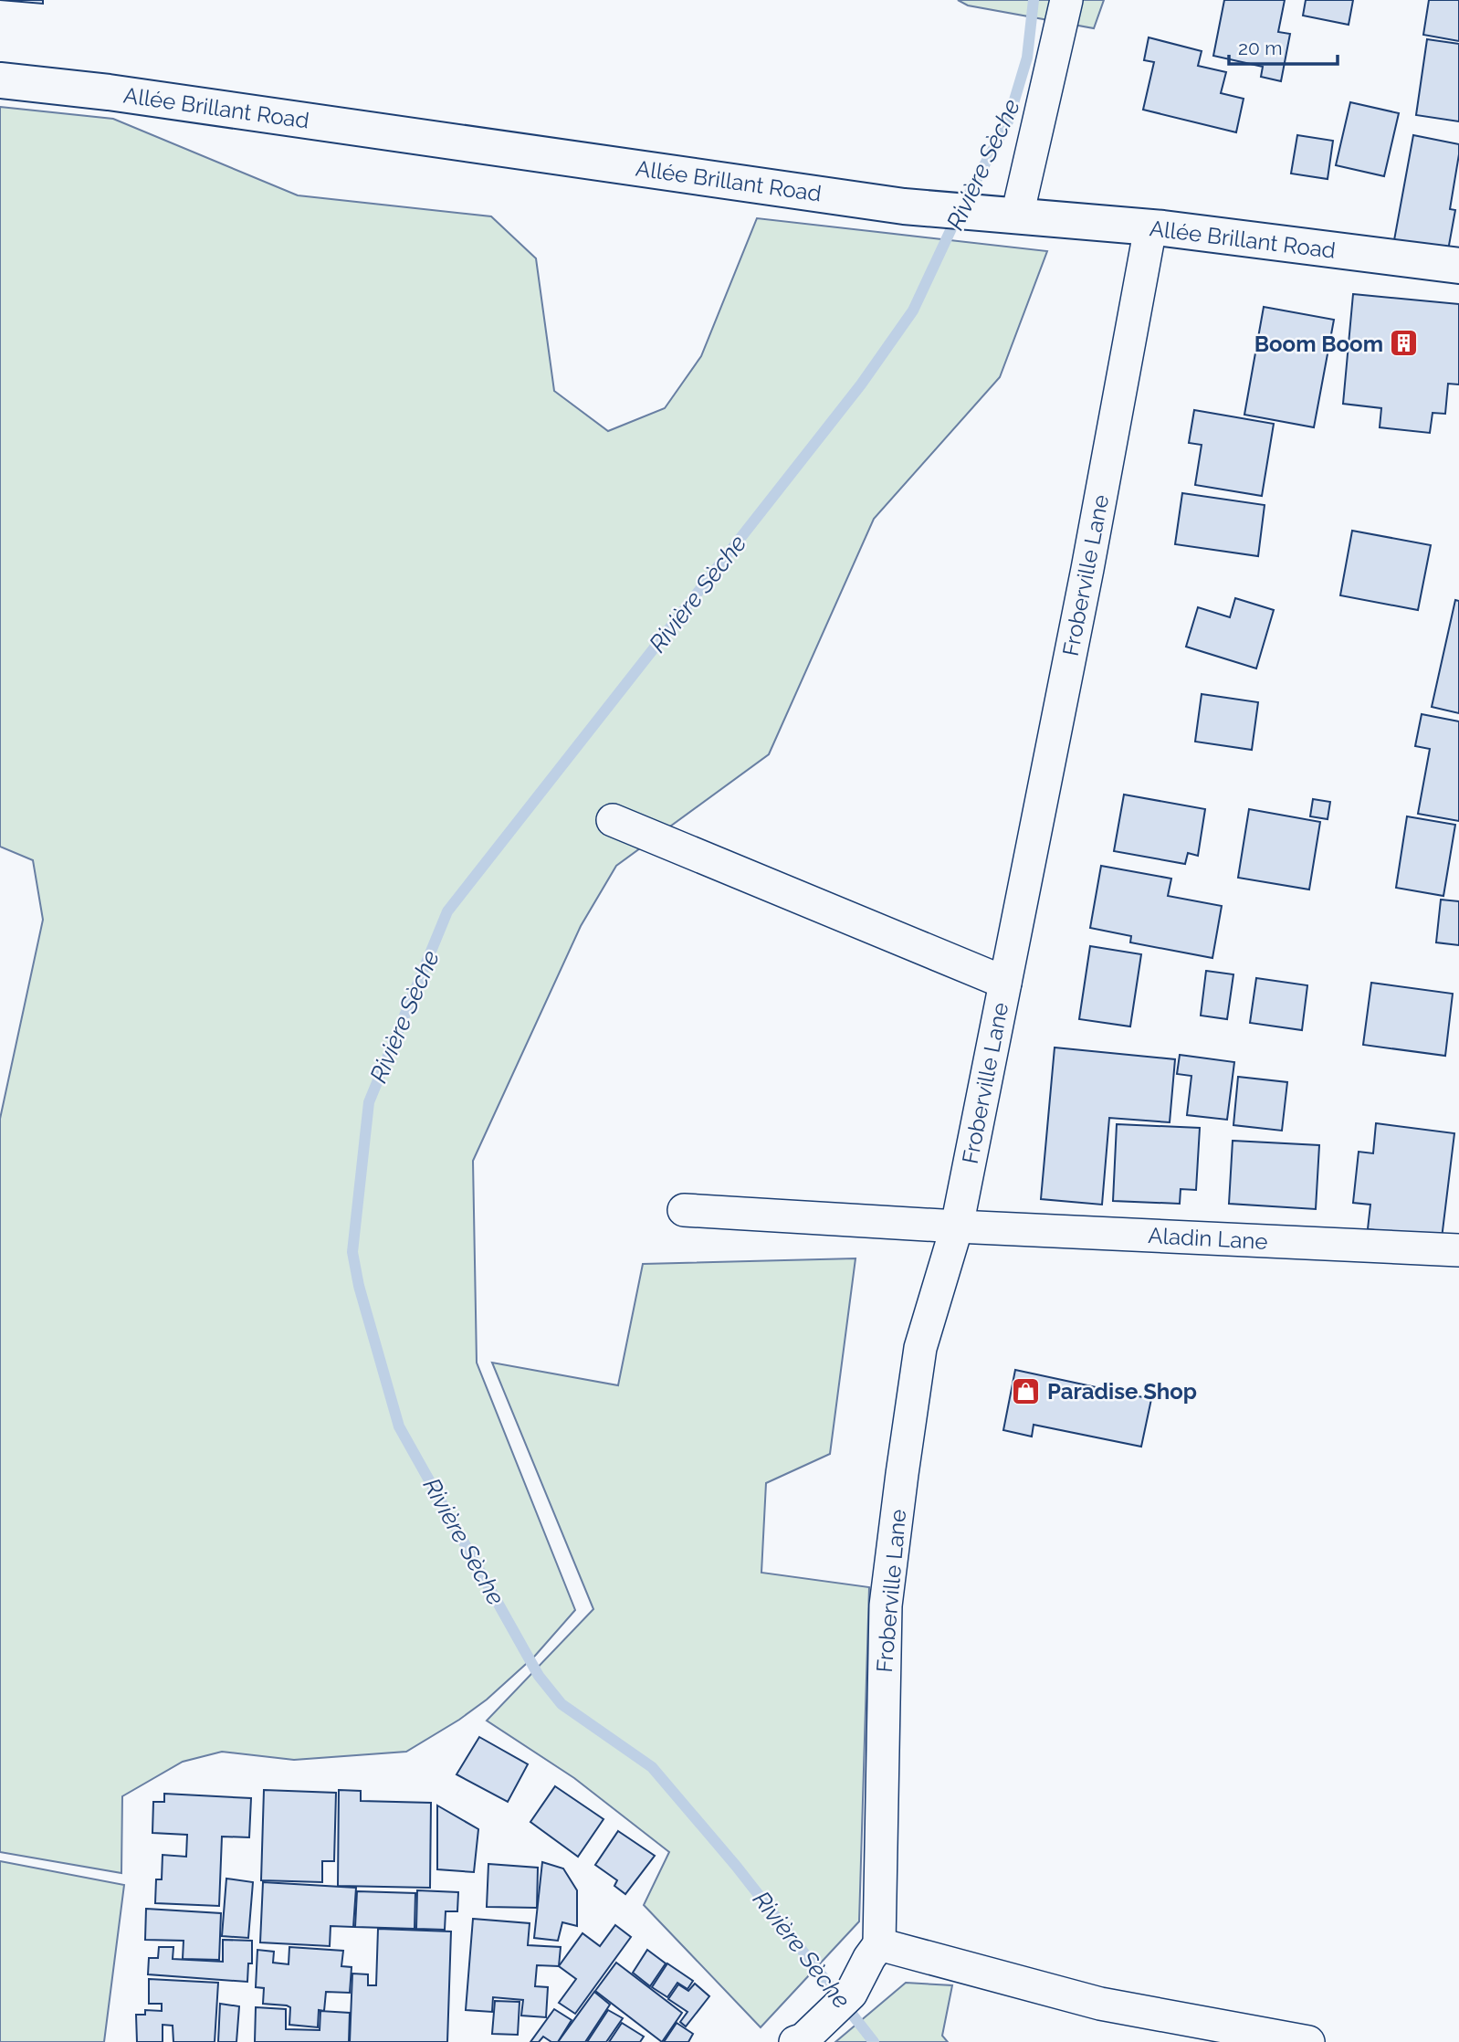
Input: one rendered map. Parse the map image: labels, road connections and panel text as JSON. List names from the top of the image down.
{
  "streets": {
    "main road": ["Allée Brillant Road"],
    "street": ["Froberville Lane", "Aladin Lane"]
  },
  "crossings": [
    ["Allée Brillant Road", "Froberville Lane"],
    ["Froberville Lane", "Aladin Lane"]
  ],
  "water": ["Rivière Sèche"],
  "places": {
    "building": ["Boom Boom"],
    "shop": ["Paradise Shop"]
  },
  "scale_bar": "20 m"
}
